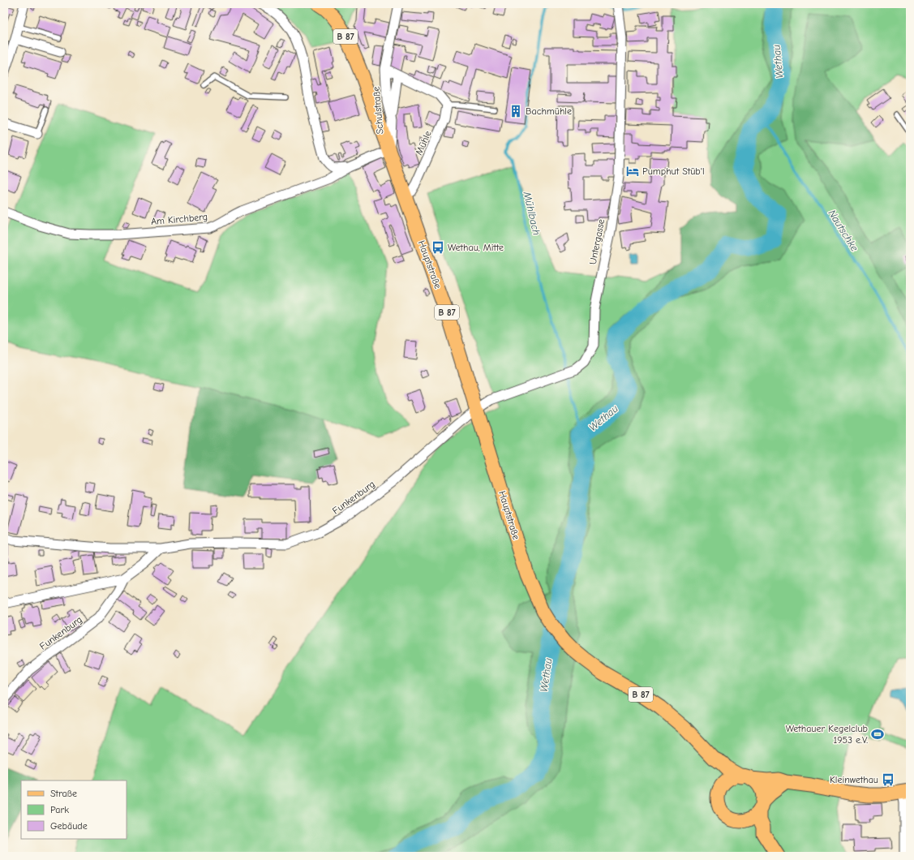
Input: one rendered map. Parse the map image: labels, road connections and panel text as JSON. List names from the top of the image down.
{
  "streets": {
    "main road": ["B 87", "Hauptstraße"],
    "street": [
      "Schulstraße",
      "Mühle",
      "Am Kirchberg",
      "Untergasse",
      "Funkenburg"
    ]
  },
  "crossings": [
    ["B 87", "Hauptstraße"],
    ["Schulstraße", "Am Kirchberg"],
    ["Schulstraße", "Hauptstraße"],
    ["Mühle", "Hauptstraße"],
    ["Am Kirchberg", "Hauptstraße"],
    ["Untergasse", "Hauptstraße"],
    ["Untergasse", "Funkenburg"],
    ["Hauptstraße", "Funkenburg"]
  ],
  "water": ["Wethau", "Mühlbach", "Nautschke"],
  "places": {
    "building": ["Bachmühle"],
    "hotel": ["Pumphut Stüb'l"],
    "bus stop": ["Wethau, Mitte", "Kleinwethau"],
    "sports": ["Wethauer Kegelclub 1953 e.V."]
  },
  "legend": ["Straße", "Park", "Gebäude"]
}
